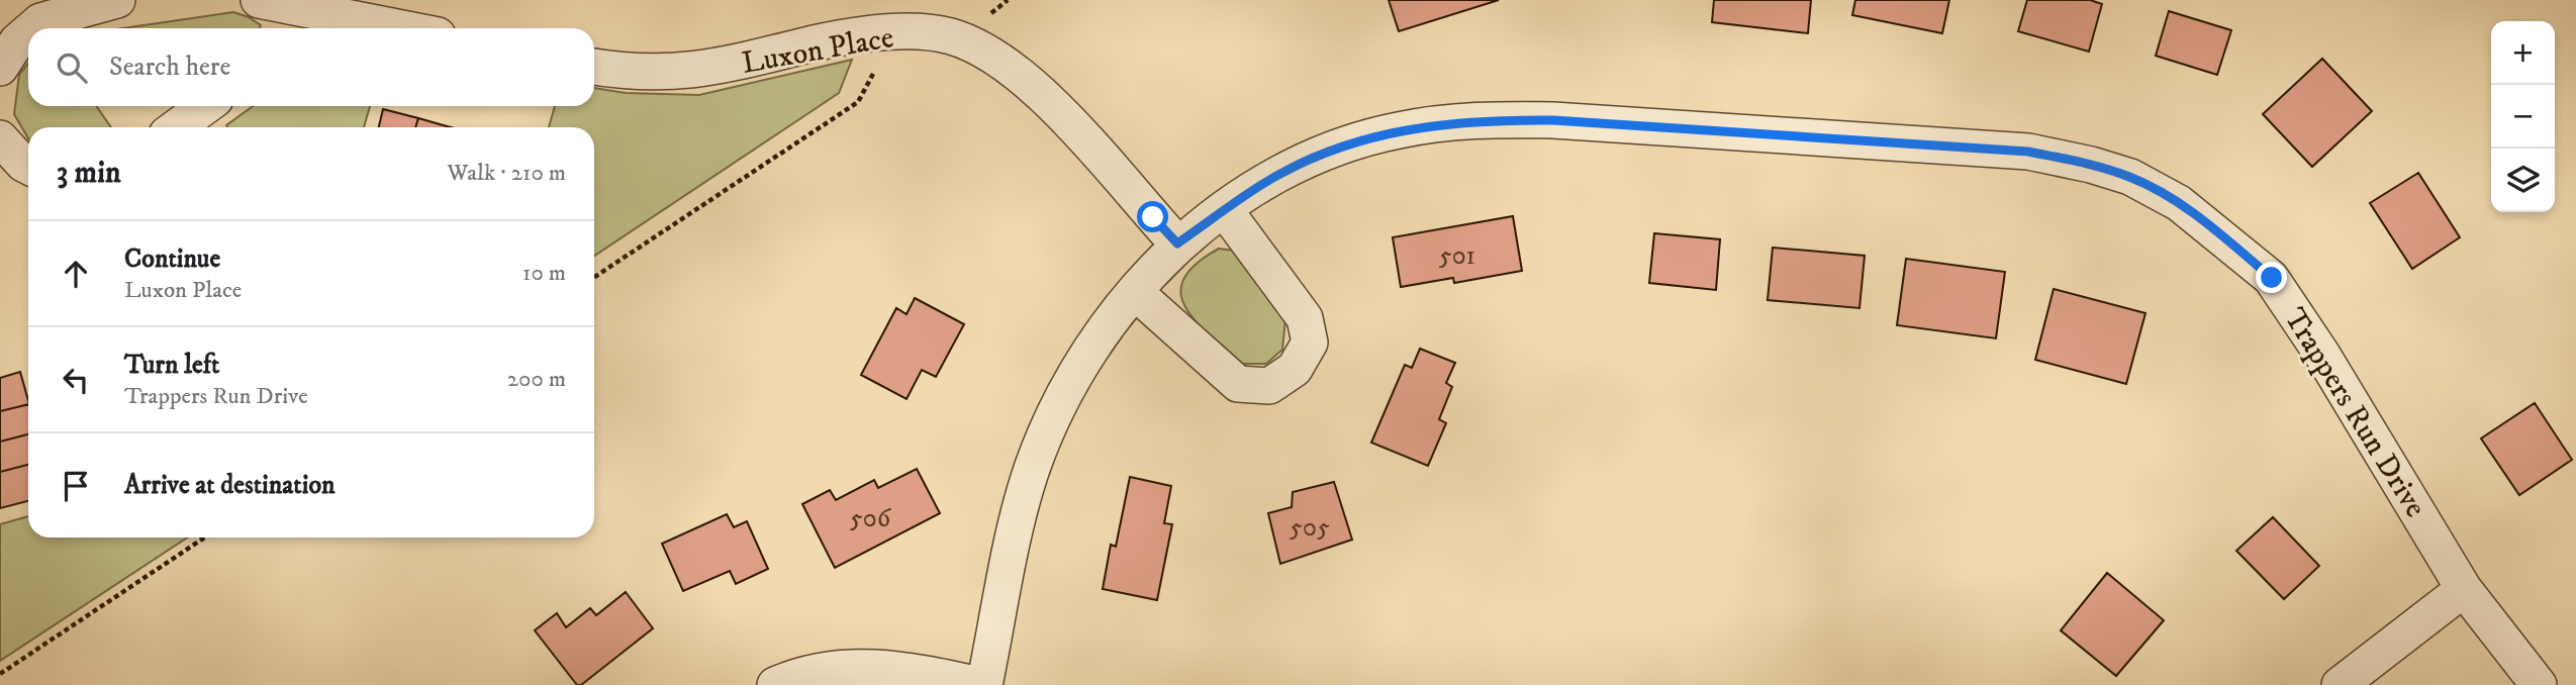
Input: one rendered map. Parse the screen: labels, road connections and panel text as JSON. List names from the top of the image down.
{
  "streets": {
    "street": ["Luxon Place", "Trappers Run Drive"]
  },
  "crossings": [
    ["Luxon Place", "Trappers Run Drive"]
  ],
  "house_numbers": ["501", "506", "505"],
  "page": {
    "map_buttons": ["+", "−"],
    "search": "Search here",
    "heading": ["3 min", "Walk · 210 m"],
    "list": [
      ["Continue", "Luxon Place", "10 m"],
      ["Turn left", "Trappers Run Drive", "200 m"],
      "Arrive at destination"
    ]
  }
}
